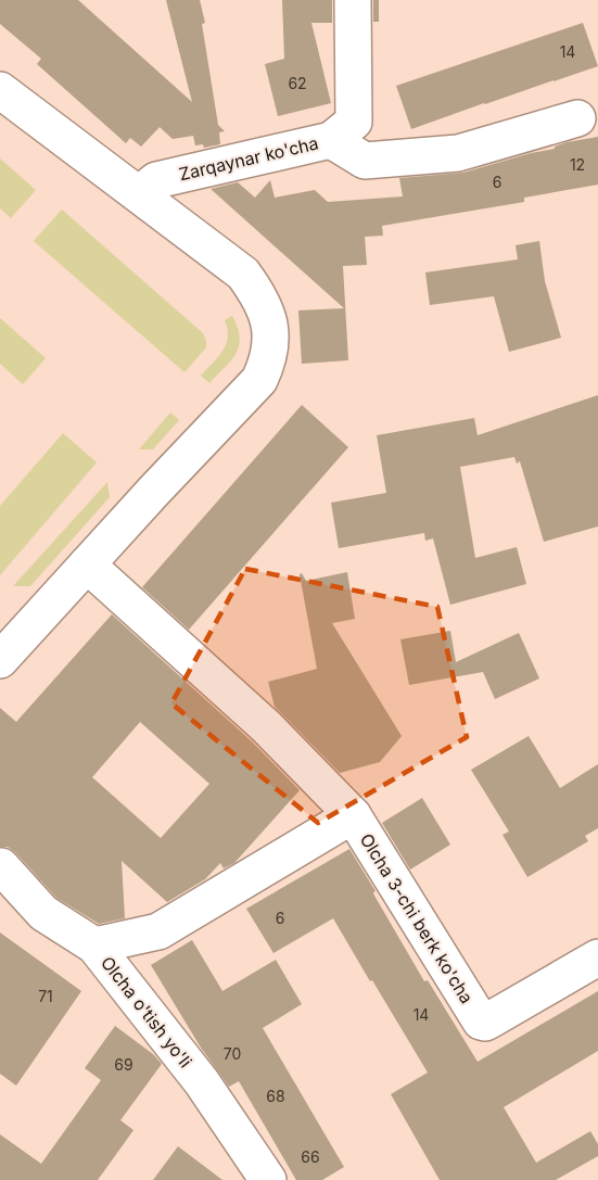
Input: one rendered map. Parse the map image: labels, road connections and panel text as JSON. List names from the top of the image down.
{
  "streets": {
    "street": ["Zarqaynar ko'cha", "Olcha 3-chi berk ko'cha", "Olcha o'tish yo'li"]
  },
  "crossings": [
    ["Olcha 3-chi berk ko'cha", "Olcha o'tish yo'li"]
  ],
  "house_numbers": [
    "14",
    "62",
    "12",
    "6",
    "6",
    "71",
    "14",
    "70",
    "69",
    "68",
    "66"
  ]
}
